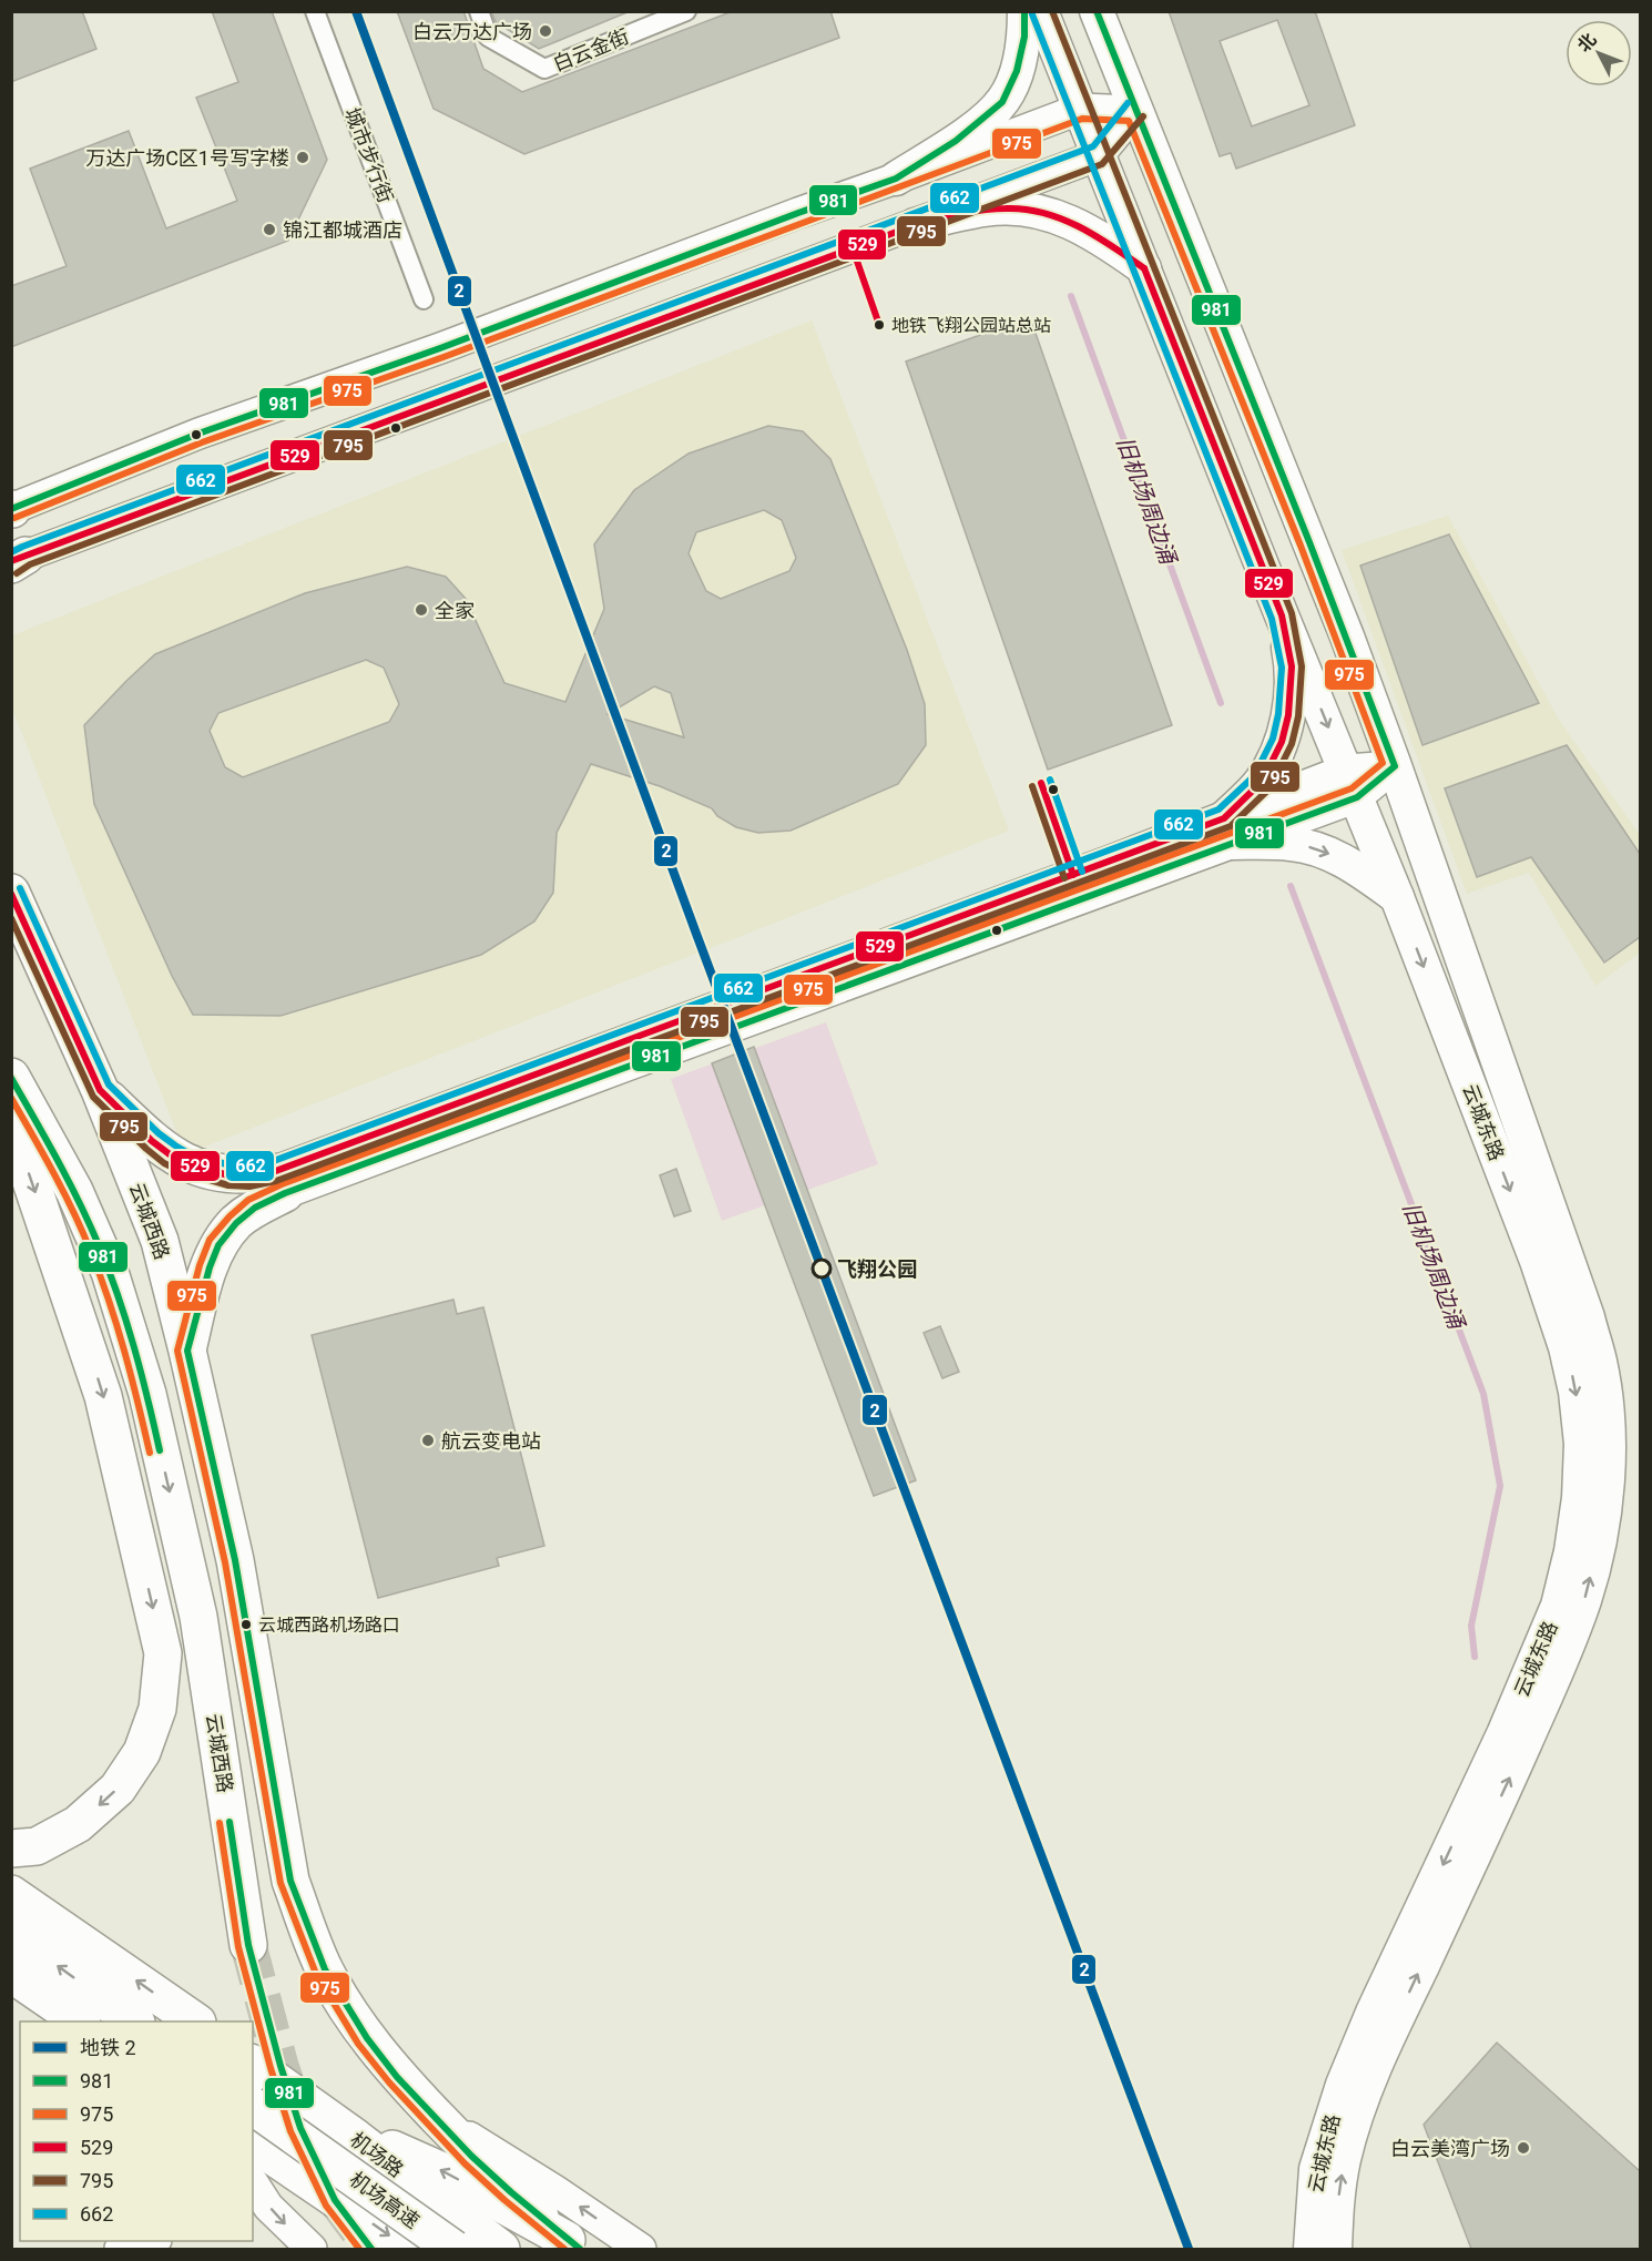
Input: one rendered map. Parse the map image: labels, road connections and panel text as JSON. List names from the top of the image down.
{
  "streets": {
    "main road": [
      "云城东路",
      "云城西路",
      "机场路",
      "机场高速"
    ],
    "street": ["白云金街", "城市步行街"]
  },
  "water": ["旧机场周边涌"],
  "places": [
    "白云万达广场",
    "万达广场C区1号写字楼",
    "锦江都城酒店",
    "地铁飞翔公园站总站",
    "全家",
    "飞翔公园",
    "航云变电站",
    "云城西路机场路口",
    "白云美湾广场"
  ],
  "lines": [
    "metro line 2",
    "transit line 981",
    "transit line 795",
    "transit line 662",
    "transit line 975",
    "transit line 529"
  ],
  "legend": [
    "地铁 2",
    "981",
    "975",
    "529",
    "795",
    "662"
  ],
  "north": "top left"
}
